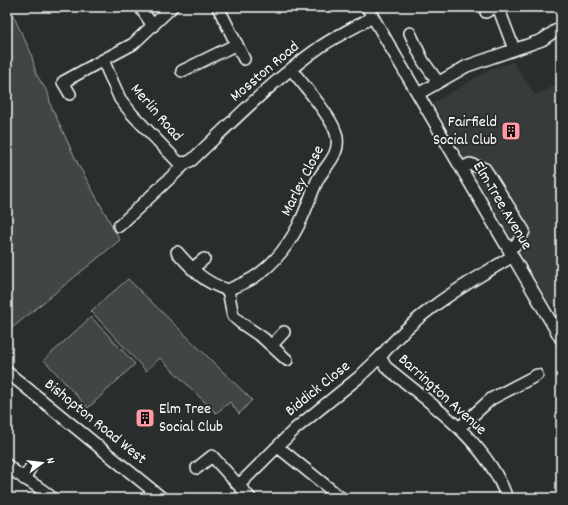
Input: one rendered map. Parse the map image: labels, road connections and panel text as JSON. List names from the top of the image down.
{
  "streets": {
    "street": [
      "Mosston Road",
      "Merlin Road",
      "Marley Close",
      "Elm Tree Avenue",
      "Biddick Close",
      "Barrington Avenue",
      "Bishopton Road West"
    ]
  },
  "crossings": [
    ["Mosston Road", "Merlin Road"],
    ["Mosston Road", "Marley Close"],
    ["Mosston Road", "Elm Tree Avenue"],
    ["Elm Tree Avenue", "Barrington Avenue"],
    ["Biddick Close", "Barrington Avenue"]
  ],
  "places": {
    "building": ["Fairfield Social Club", "Elm Tree Social Club"]
  },
  "north": "right"
}
